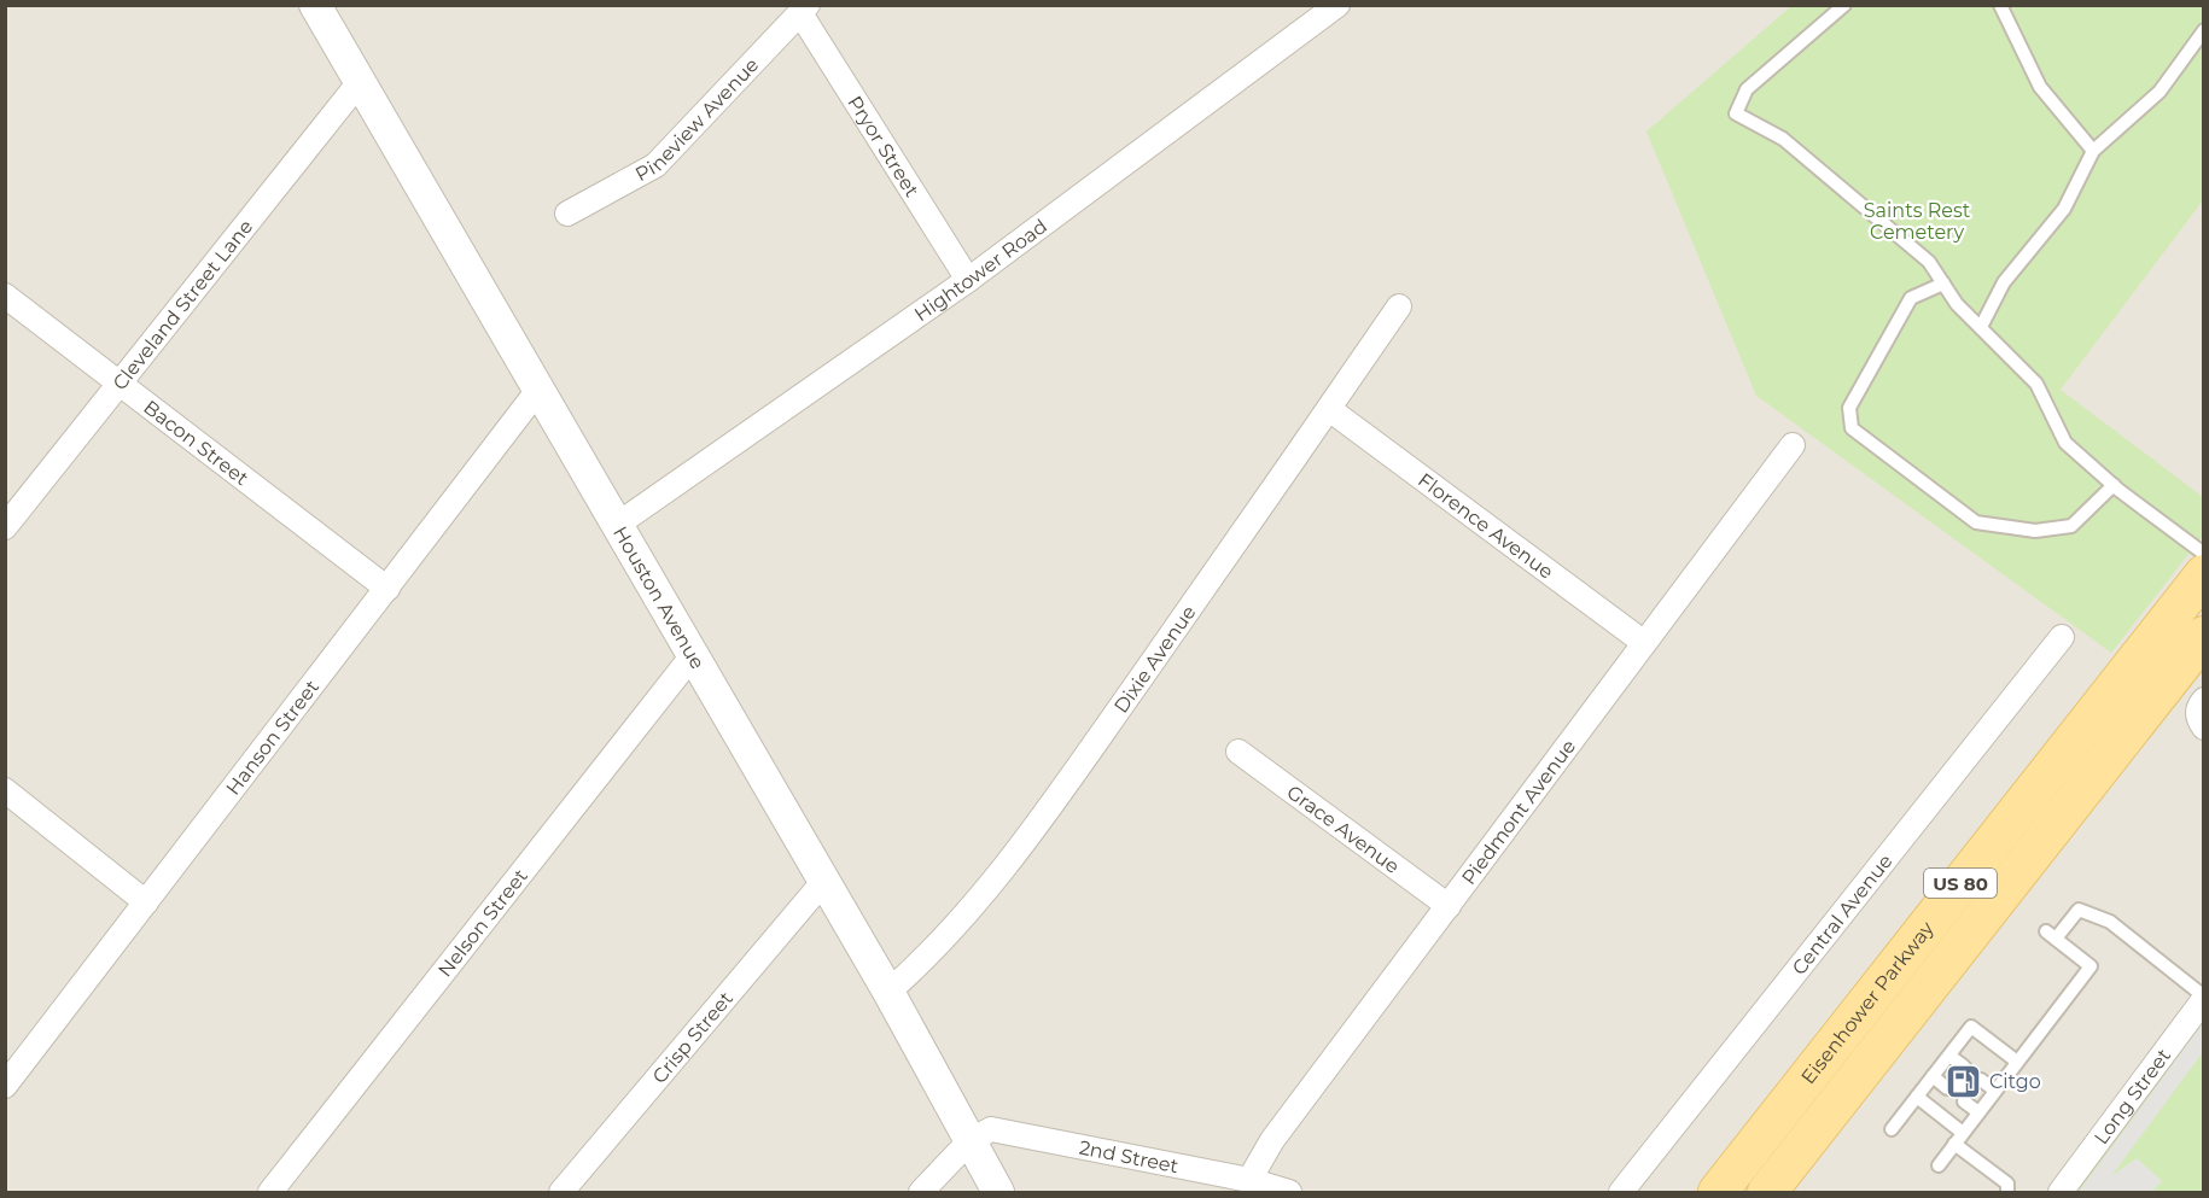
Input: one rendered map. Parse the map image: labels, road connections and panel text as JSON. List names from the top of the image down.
{
  "streets": {
    "main road": ["US 80", "Eisenhower Parkway"],
    "street": [
      "Pineview Avenue",
      "Pryor Street",
      "Hightower Road",
      "Cleveland Street Lane",
      "Bacon Street",
      "Florence Avenue",
      "Houston Avenue",
      "Dixie Avenue",
      "Hanson Street",
      "Piedmont Avenue",
      "Grace Avenue",
      "Central Avenue",
      "Nelson Street",
      "Crisp Street",
      "Long Street",
      "2nd Street"
    ]
  },
  "crossings": [
    ["Pineview Avenue", "Pryor Street"],
    ["Pryor Street", "Hightower Road"],
    ["Hightower Road", "Houston Avenue"],
    ["Cleveland Street Lane", "Bacon Street"],
    ["Cleveland Street Lane", "Houston Avenue"],
    ["Bacon Street", "Hanson Street"],
    ["Florence Avenue", "Dixie Avenue"],
    ["Florence Avenue", "Piedmont Avenue"],
    ["Houston Avenue", "Dixie Avenue"],
    ["Houston Avenue", "Hanson Street"],
    ["Houston Avenue", "Nelson Street"],
    ["Houston Avenue", "Crisp Street"],
    ["Houston Avenue", "2nd Street"],
    ["Piedmont Avenue", "Grace Avenue"],
    ["Piedmont Avenue", "2nd Street"]
  ],
  "parks": ["Saints Rest Cemetery"],
  "places": {
    "fuel station": ["Citgo"]
  }
}
